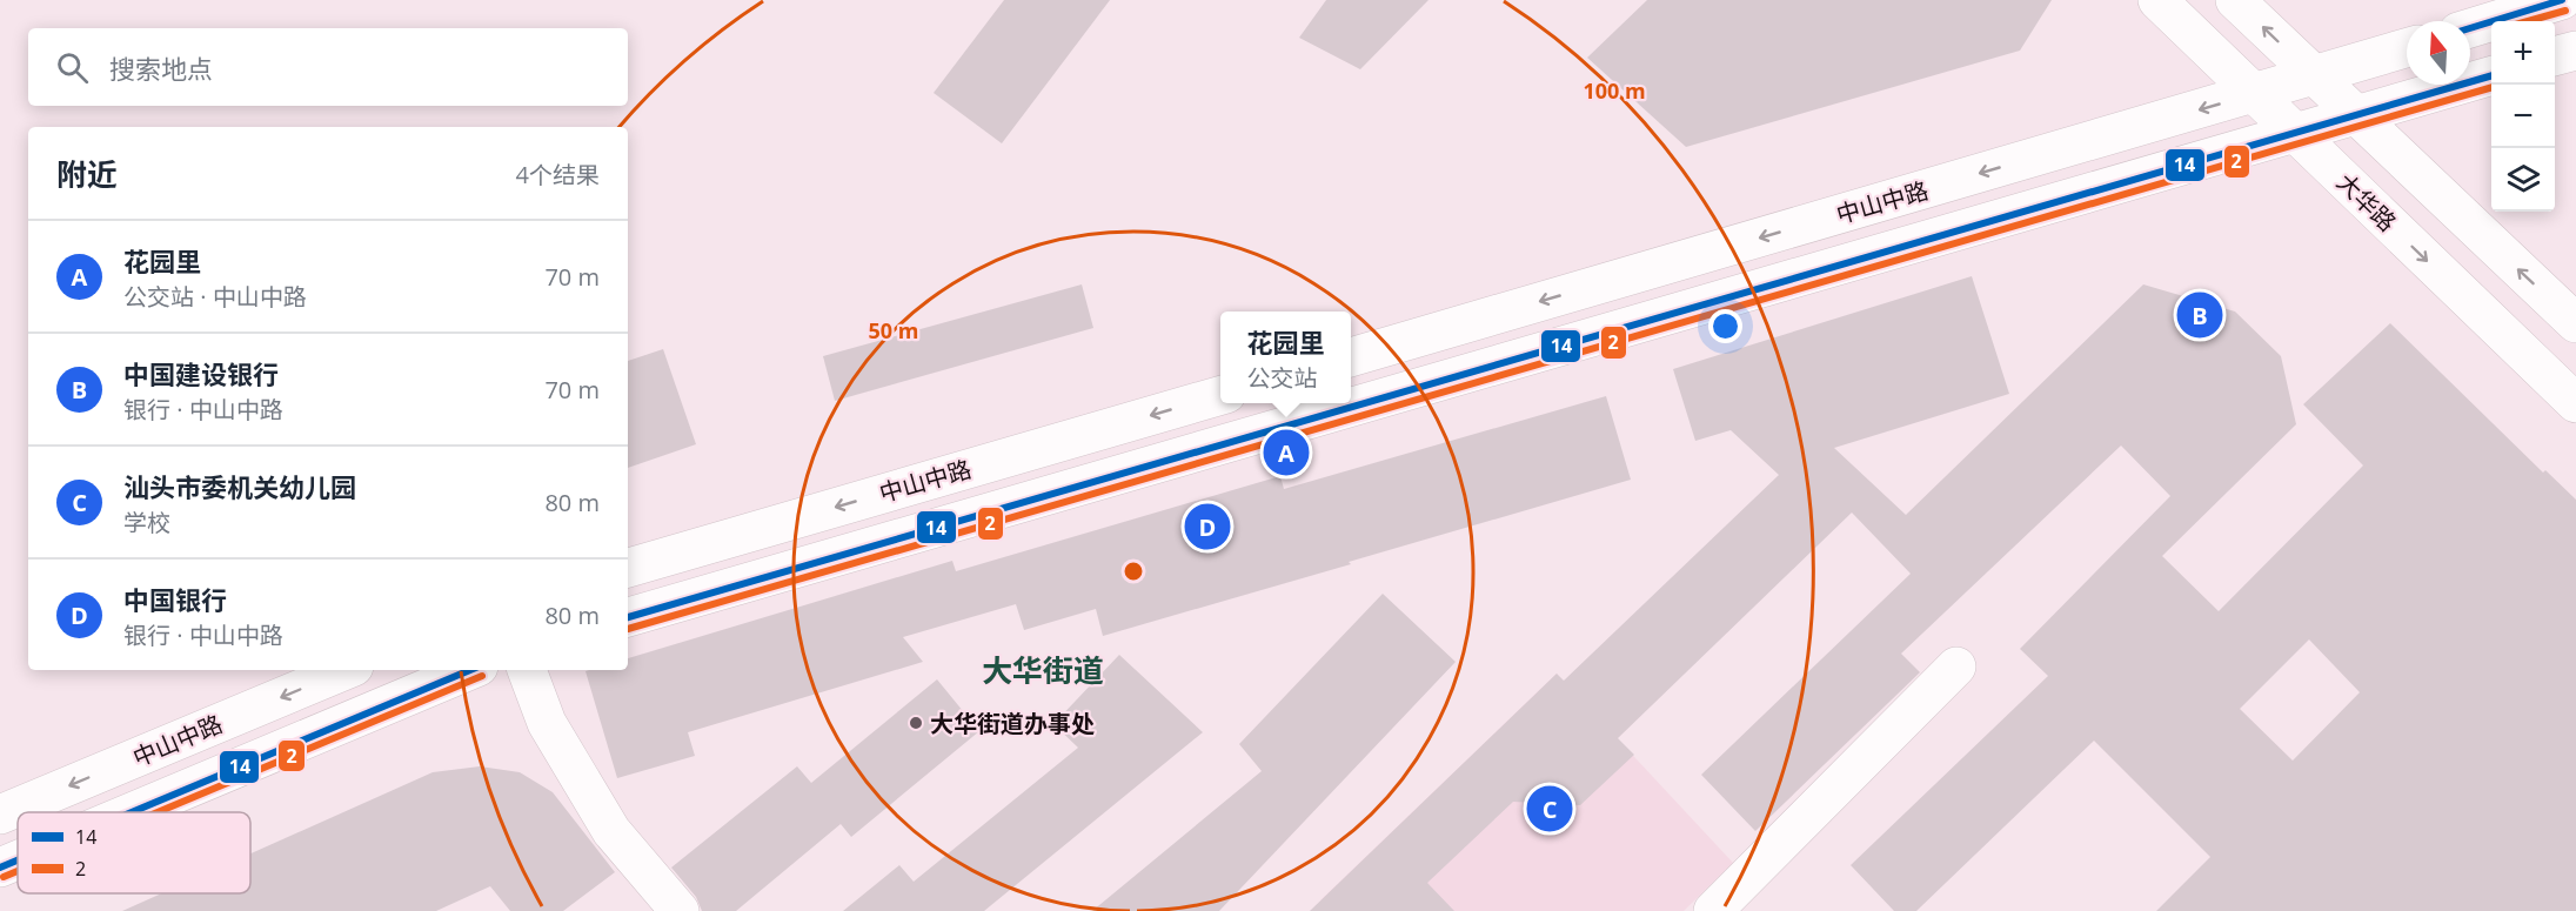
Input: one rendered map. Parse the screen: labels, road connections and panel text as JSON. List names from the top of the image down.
{
  "streets": {
    "main road": ["中山中路", "大华路"]
  },
  "crossings": [
    ["中山中路", "大华路"]
  ],
  "districts": ["大华街道"],
  "places": ["大华街道办事处"],
  "lines": ["transit line 14", "transit line 2"],
  "legend": ["14", "2"],
  "north": "top",
  "page": {
    "map_buttons": ["+", "−"],
    "search": "搜索地点",
    "heading": ["附近", "4个结果"],
    "list": [
      {
        "mark": "A",
        "name": "花园里",
        "note": "公交站 · 中山中路",
        "value": "70 m"
      },
      {
        "mark": "B",
        "name": "中国建设银行",
        "note": "银行 · 中山中路",
        "value": "70 m"
      },
      {
        "mark": "C",
        "name": "汕头市委机关幼儿园",
        "note": "学校",
        "value": "80 m"
      },
      {
        "mark": "D",
        "name": "中国银行",
        "note": "银行 · 中山中路",
        "value": "80 m"
      }
    ],
    "pins": [
      "B",
      "A",
      "D",
      "C"
    ],
    "popup": ["花园里", "公交站"]
  },
  "rings": ["100 m", "50 m"]
}
